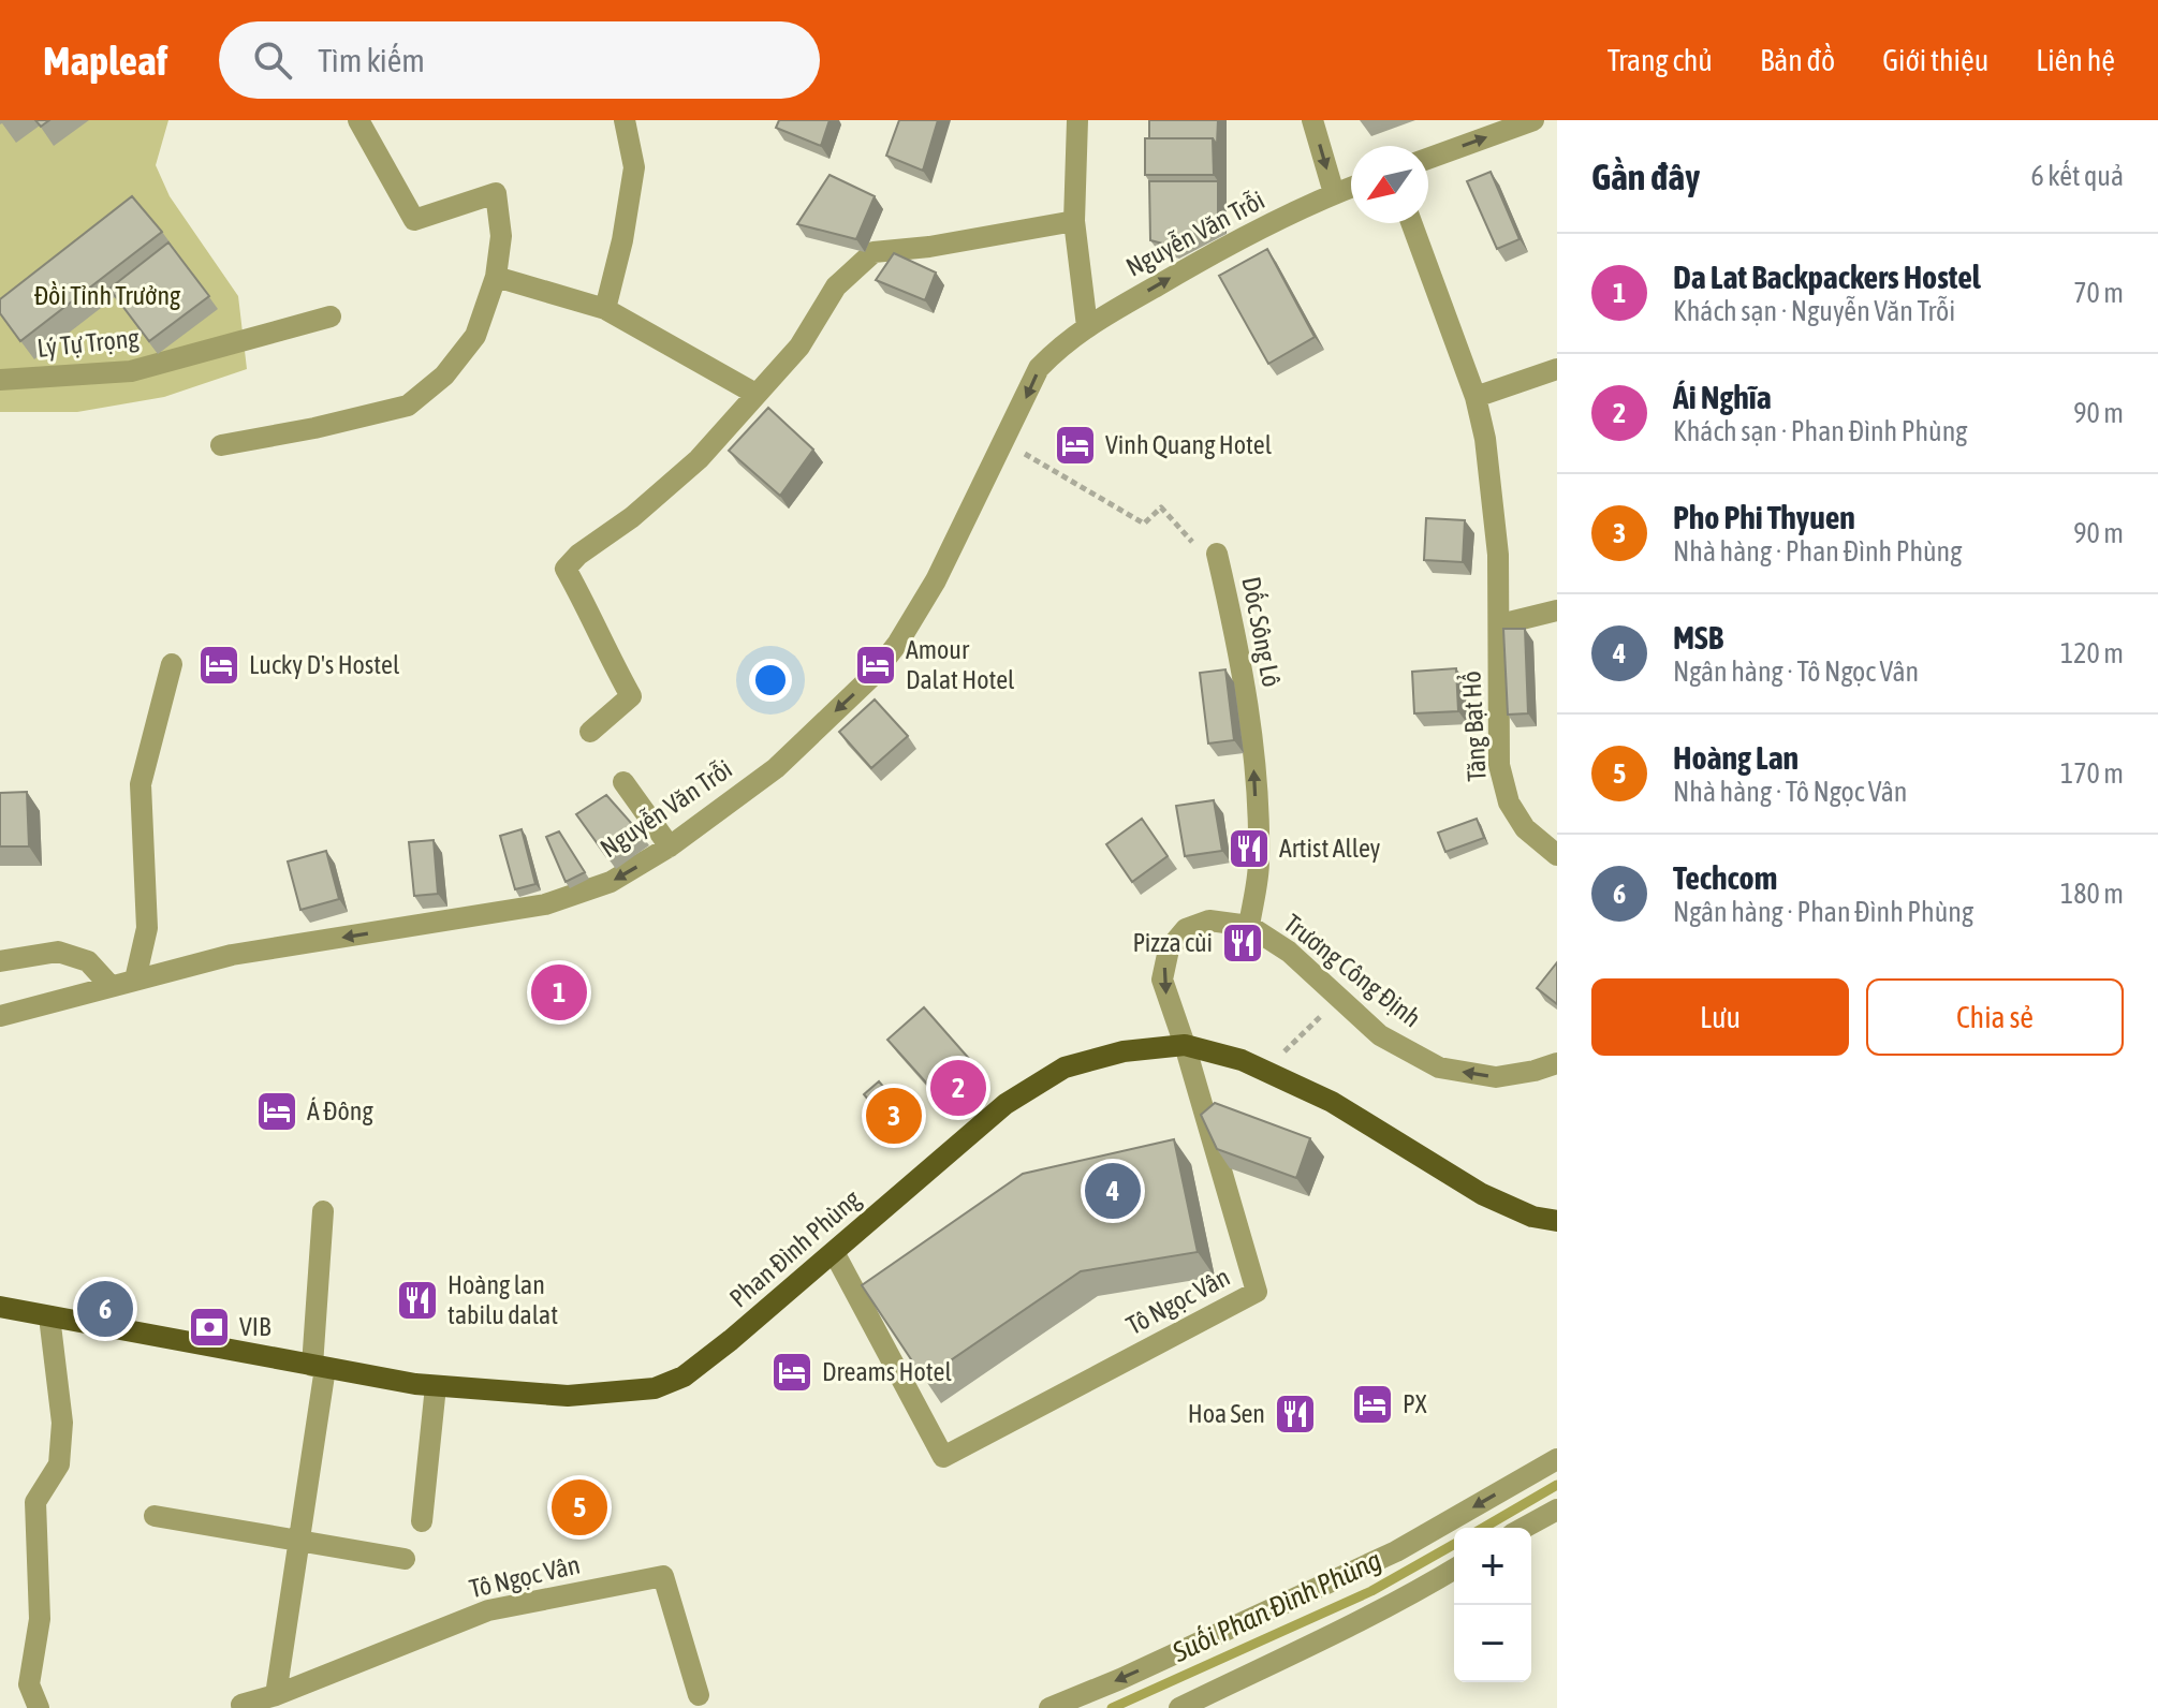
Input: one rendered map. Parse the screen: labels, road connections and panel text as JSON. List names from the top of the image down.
{
  "streets": {
    "main road": ["Phan Đình Phùng"],
    "street": [
      "Nguyễn Văn Trỗi",
      "Lý Tự Trọng",
      "Dốc Sông Lô",
      "Tăng Bạt Hổ",
      "Trương Công Định",
      "Tô Ngọc Vân"
    ]
  },
  "crossings": [
    ["Nguyễn Văn Trỗi", "Dốc Sông Lô"],
    ["Dốc Sông Lô", "Trương Công Định"],
    ["Dốc Sông Lô", "Phan Đình Phùng"],
    ["Dốc Sông Lô", "Tô Ngọc Vân"],
    ["Trương Công Định", "Phan Đình Phùng"],
    ["Trương Công Định", "Tô Ngọc Vân"],
    ["Phan Đình Phùng", "Tô Ngọc Vân"]
  ],
  "one_way": ["Dốc Sông Lô"],
  "water": ["Suối Phan Đình Phùng"],
  "parks": ["Đồi Tỉnh Trưởng"],
  "places": {
    "hotel": [
      "Vinh Quang Hotel",
      "Lucky D's Hostel",
      "Amour Dalat Hotel",
      "Á Đông",
      "Dreams Hotel",
      "PX"
    ],
    "restaurant": [
      "Artist Alley",
      "Pizza cùi",
      "Hoàng lan tabilu dalat",
      "Hoa Sen"
    ],
    "bank": ["VIB"]
  },
  "north": "bottom left",
  "page": {
    "header": "Mapleaf",
    "search": "Tìm kiếm",
    "nav": [
      "Trang chủ",
      "Bản đồ",
      "Giới thiệu",
      "Liên hệ"
    ],
    "heading": ["Gần đây", "6 kết quả"],
    "list": [
      {
        "mark": "1",
        "name": "Da Lat Backpackers Hostel",
        "note": "Khách sạn · Nguyễn Văn Trỗi",
        "value": "70 m"
      },
      {
        "mark": "2",
        "name": "Ái Nghĩa",
        "note": "Khách sạn · Phan Đình Phùng",
        "value": "90 m"
      },
      {
        "mark": "3",
        "name": "Pho Phi Thyuen",
        "note": "Nhà hàng · Phan Đình Phùng",
        "value": "90 m"
      },
      {
        "mark": "4",
        "name": "MSB",
        "note": "Ngân hàng · Tô Ngọc Vân",
        "value": "120 m"
      },
      {
        "mark": "5",
        "name": "Hoàng Lan",
        "note": "Nhà hàng · Tô Ngọc Vân",
        "value": "170 m"
      },
      {
        "mark": "6",
        "name": "Techcom",
        "note": "Ngân hàng · Phan Đình Phùng",
        "value": "180 m"
      }
    ],
    "buttons": ["Lưu", "Chia sẻ"],
    "pins": [
      "1",
      "2",
      "3",
      "4",
      "6",
      "5"
    ],
    "map_buttons": ["+", "−"]
  }
}
